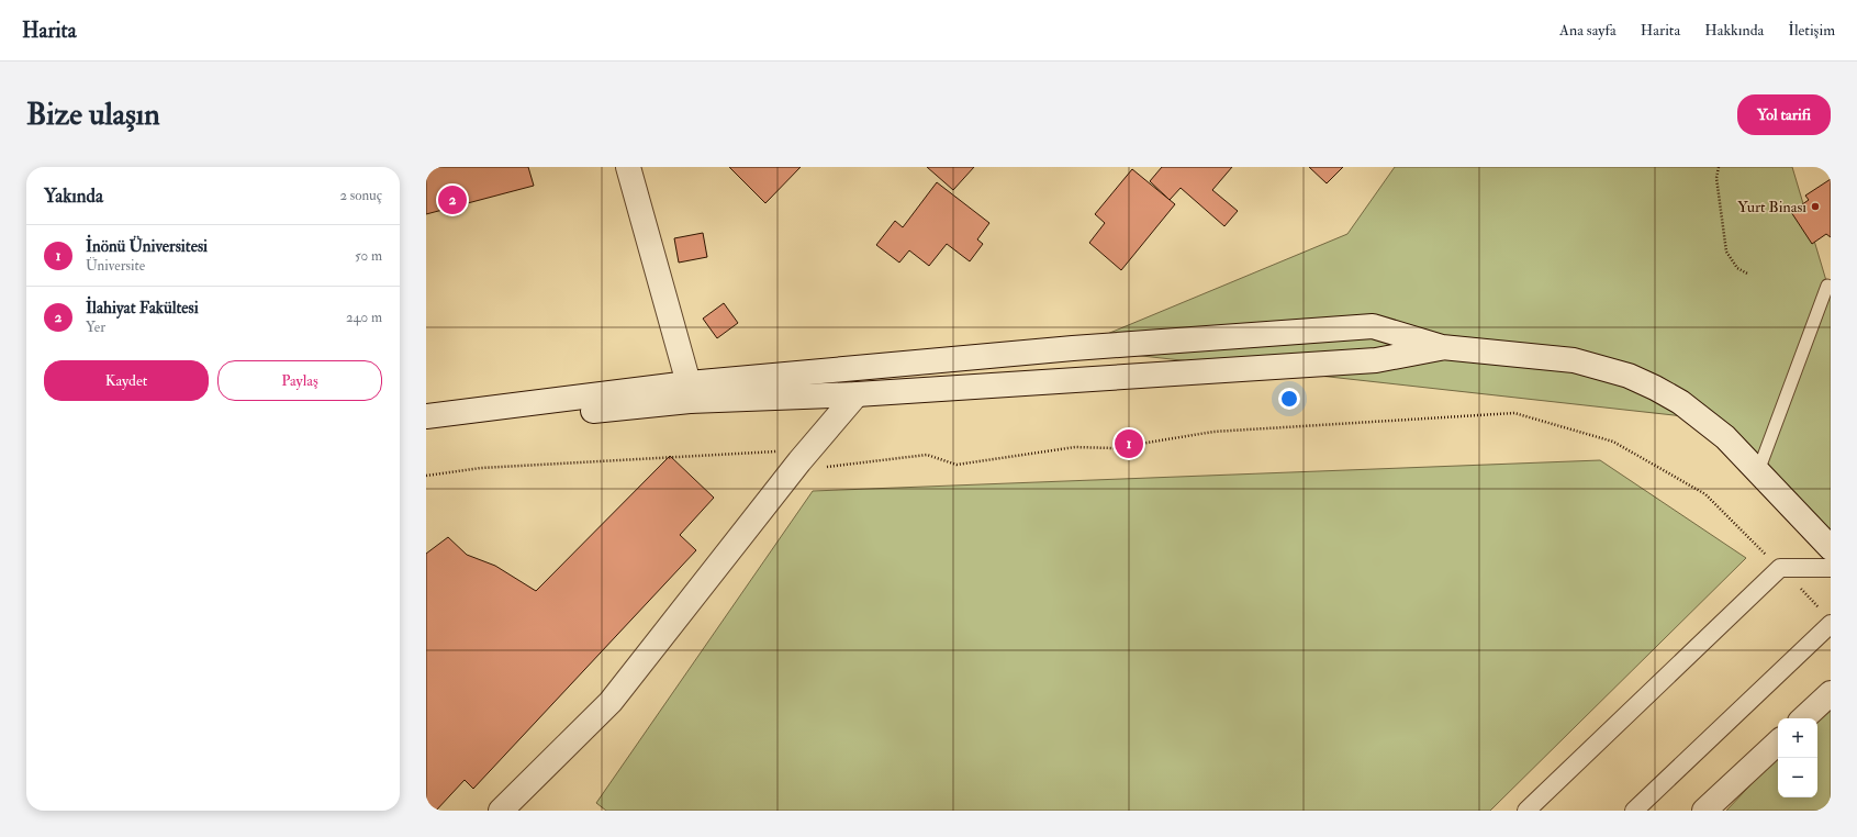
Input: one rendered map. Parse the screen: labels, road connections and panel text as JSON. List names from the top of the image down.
{
  "places": ["Yurt Binası"],
  "page": {
    "header": "Harita",
    "nav": [
      "Ana sayfa",
      "Harita",
      "Hakkında",
      "İletişim"
    ],
    "buttons": [
      "Yol tarifi",
      ["Kaydet", "Paylaş"]
    ],
    "title": "Bize ulaşın",
    "heading": ["Yakında", "2 sonuç"],
    "pins": ["2", "1"],
    "list": [
      {
        "mark": "1",
        "name": "İnönü Üniversitesi",
        "note": "Üniversite",
        "value": "50 m"
      },
      {
        "mark": "2",
        "name": "İlahiyat Fakültesi",
        "note": "Yer",
        "value": "240 m"
      }
    ],
    "map_buttons": ["+", "−"]
  }
}
